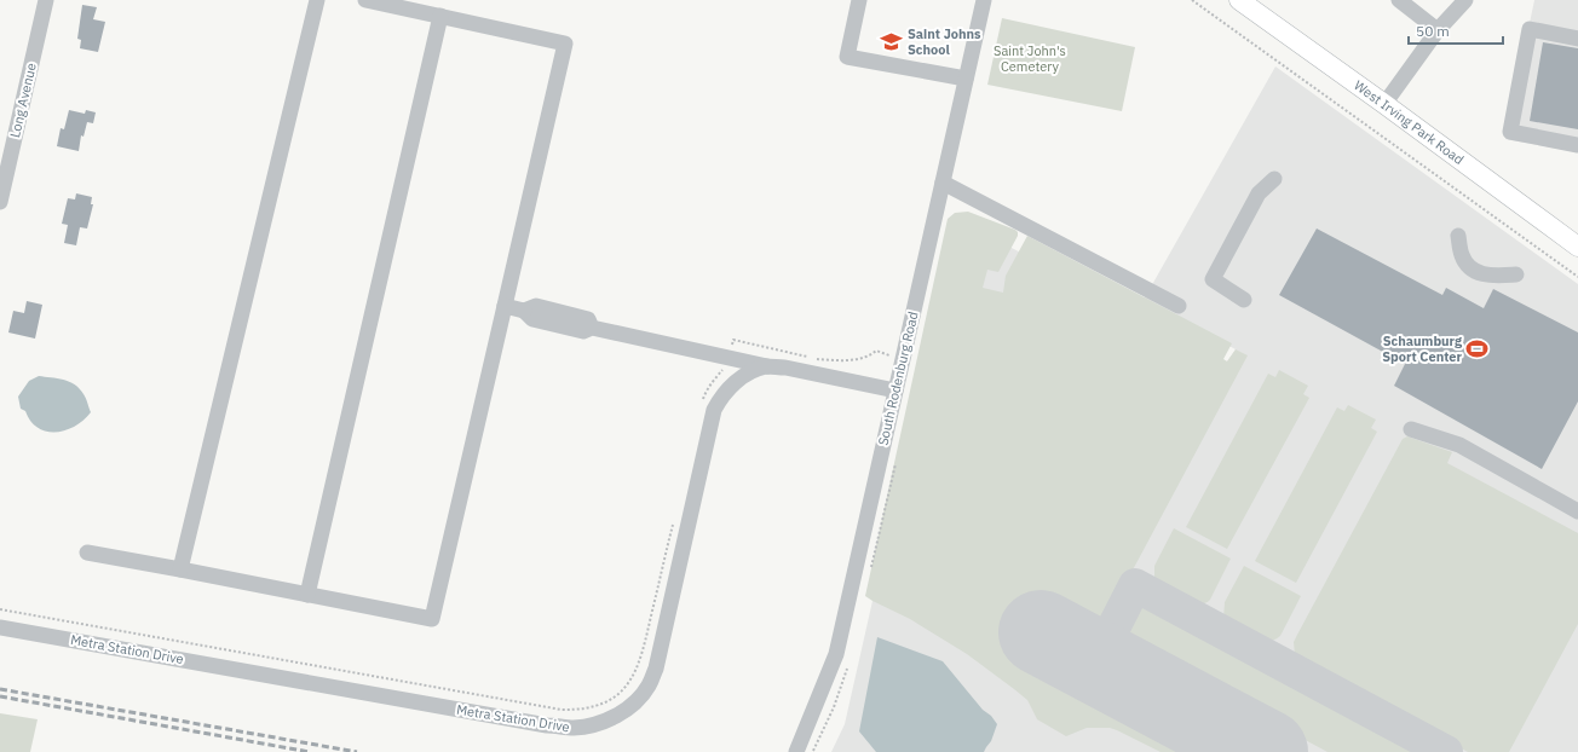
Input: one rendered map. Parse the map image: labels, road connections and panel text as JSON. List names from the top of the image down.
{
  "streets": {
    "main road": ["West Irving Park Road"],
    "street": ["Long Avenue", "South Rodenburg Road", "Metra Station Drive"]
  },
  "crossings": [
    ["South Rodenburg Road", "Metra Station Drive"]
  ],
  "parks": ["Saint John's Cemetery"],
  "places": {
    "school or university": ["Saint Johns School"],
    "sports": ["Schaumburg Sport Center"]
  },
  "scale_bar": "50 m"
}
